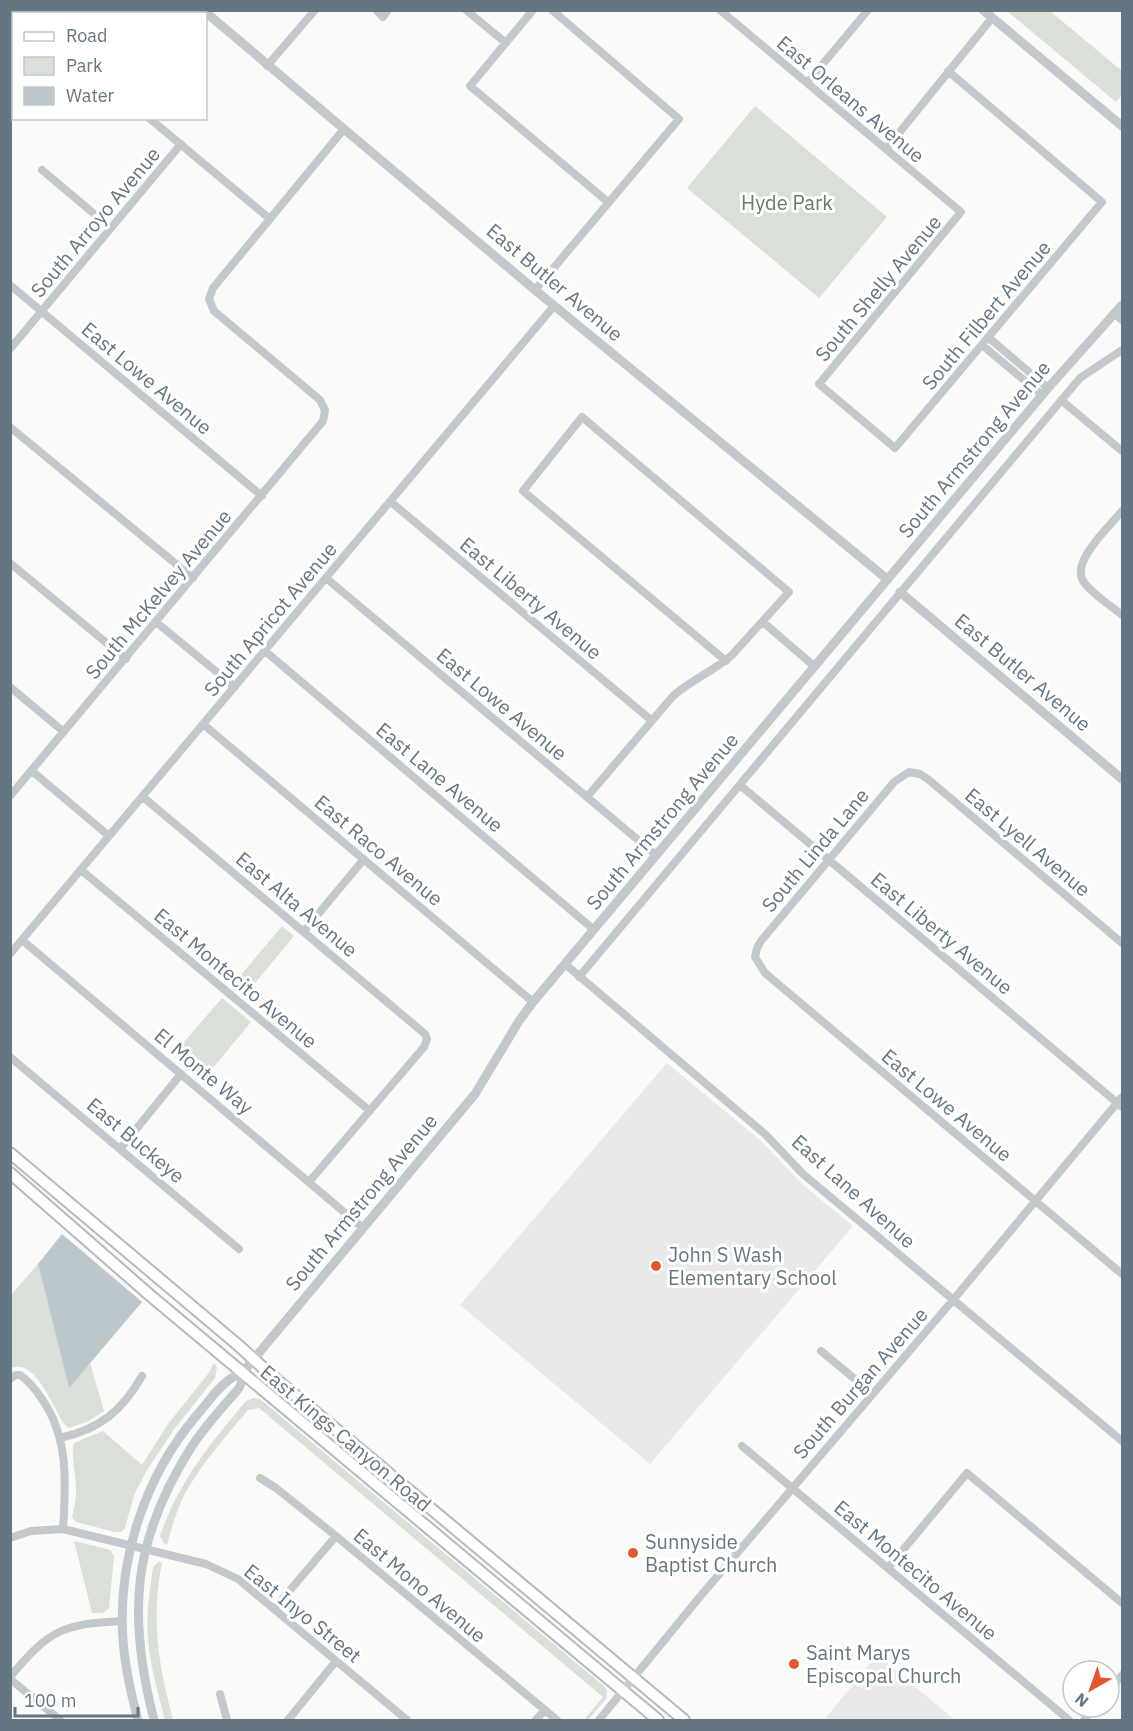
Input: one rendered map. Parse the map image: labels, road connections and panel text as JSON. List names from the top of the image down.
{
  "streets": {
    "main road": ["East Kings Canyon Road"],
    "street": [
      "East Orleans Avenue",
      "South Arroyo Avenue",
      "East Butler Avenue",
      "South Shelly Avenue",
      "South Filbert Avenue",
      "East Lowe Avenue",
      "South Armstrong Avenue",
      "South McKelvey Avenue",
      "East Liberty Avenue",
      "South Apricot Avenue",
      "East Lane Avenue",
      "East Lyell Avenue",
      "East Raco Avenue",
      "South Linda Lane",
      "East Alta Avenue",
      "East Montecito Avenue",
      "El Monte Way",
      "East Buckeye",
      "South Burgan Avenue",
      "East Mono Avenue",
      "East Inyo Street"
    ]
  },
  "crossings": [
    ["East Orleans Avenue", "South Shelly Avenue"],
    ["South Arroyo Avenue", "East Lowe Avenue"],
    ["East Butler Avenue", "South Armstrong Avenue"],
    ["East Butler Avenue", "South Apricot Avenue"],
    ["South Shelly Avenue", "South Filbert Avenue"],
    ["East Lowe Avenue", "South Armstrong Avenue"],
    ["East Lowe Avenue", "South McKelvey Avenue"],
    ["East Lowe Avenue", "South Apricot Avenue"],
    ["East Lowe Avenue", "South Linda Lane"],
    ["East Lowe Avenue", "South Burgan Avenue"],
    ["South Armstrong Avenue", "East Liberty Avenue"],
    ["South Armstrong Avenue", "East Lane Avenue"],
    ["South Armstrong Avenue", "East Raco Avenue"],
    ["South Armstrong Avenue", "El Monte Way"],
    ["South Armstrong Avenue", "East Kings Canyon Road"],
    ["East Liberty Avenue", "South Apricot Avenue"],
    ["East Liberty Avenue", "South Linda Lane"],
    ["East Liberty Avenue", "South Burgan Avenue"],
    ["South Apricot Avenue", "East Lane Avenue"],
    ["South Apricot Avenue", "East Raco Avenue"],
    ["South Apricot Avenue", "East Alta Avenue"],
    ["South Apricot Avenue", "East Montecito Avenue"],
    ["South Apricot Avenue", "El Monte Way"],
    ["East Lane Avenue", "South Burgan Avenue"],
    ["East Lyell Avenue", "South Linda Lane"],
    ["East Alta Avenue", "East Montecito Avenue"],
    ["East Montecito Avenue", "South Burgan Avenue"],
    ["South Burgan Avenue", "East Kings Canyon Road"]
  ],
  "parks": ["Hyde Park"],
  "places": ["John S Wash Elementary School", "Sunnyside Baptist Church", "Saint Marys Episcopal Church"],
  "legend": ["Road", "Park", "Water"],
  "scale_bar": "100 m",
  "north": "bottom left"
}
